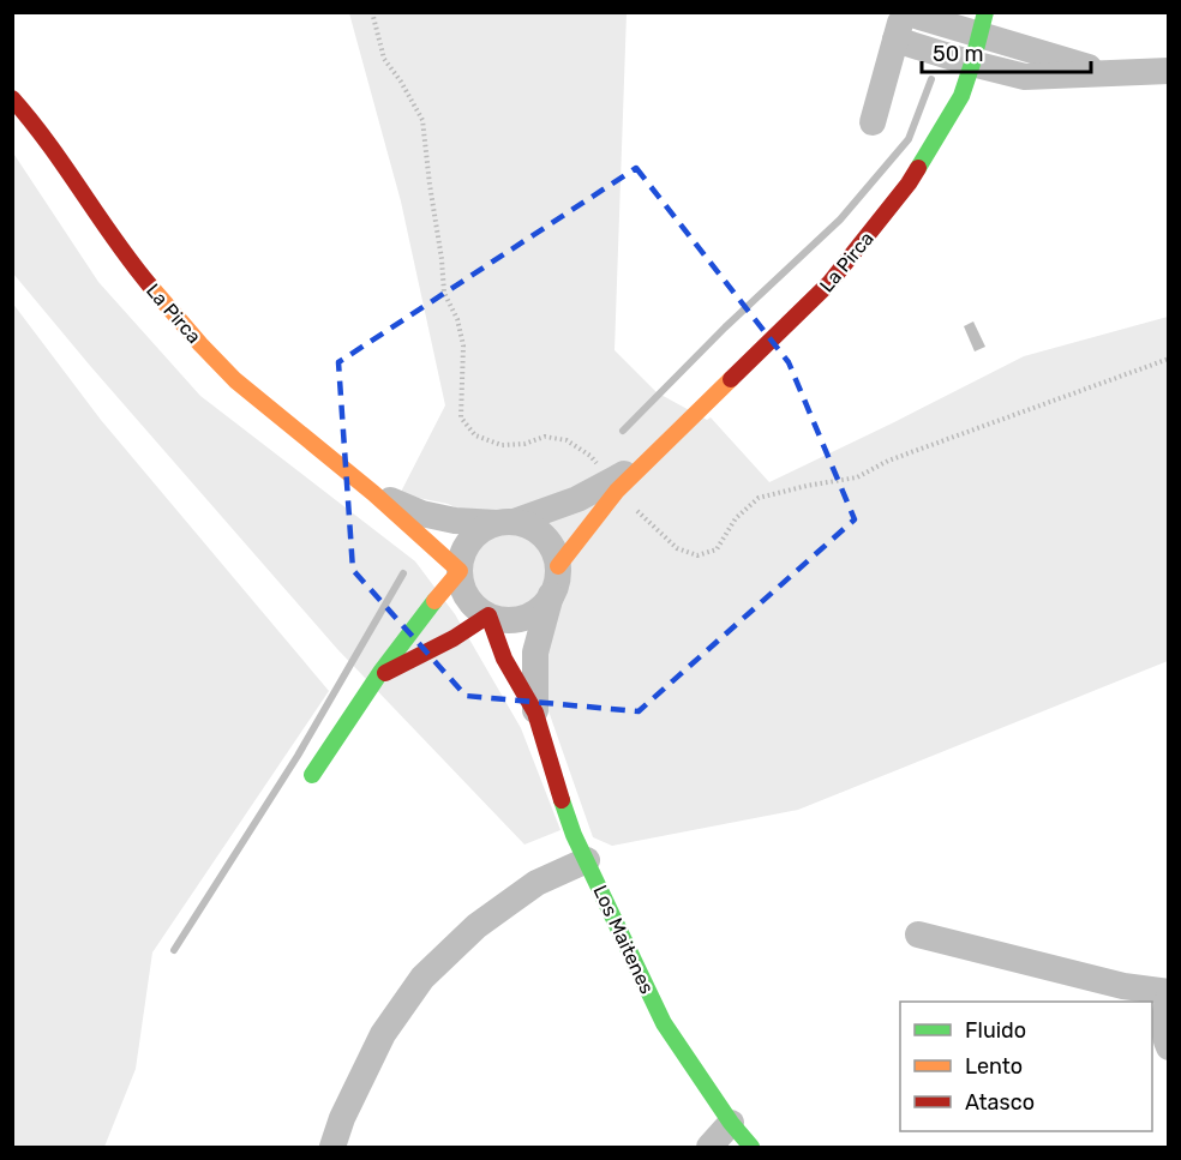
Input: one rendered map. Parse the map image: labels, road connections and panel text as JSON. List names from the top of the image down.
{
  "streets": {
    "street": ["La Pirca", "Los Maitenes"]
  },
  "crossings": [
    ["La Pirca", "Los Maitenes"]
  ],
  "legend": ["Fluido", "Lento", "Atasco"],
  "scale_bar": "50 m"
}
